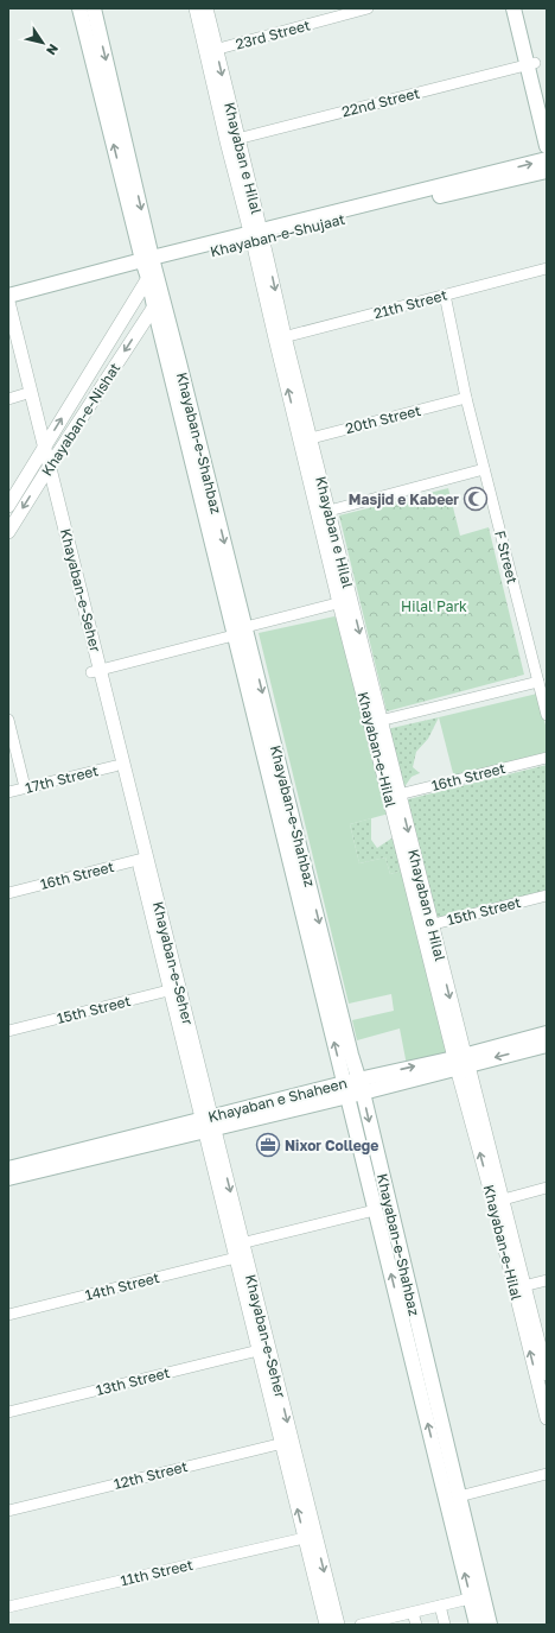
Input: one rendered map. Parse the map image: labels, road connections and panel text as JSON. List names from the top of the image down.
{
  "streets": {
    "main road": ["Khayaban-e-Shujaat", "Khayaban-e-Shahbaz", "Khayaban e Shaheen"],
    "street": [
      "23rd Street",
      "22nd Street",
      "Khayaban e Hilal",
      "21th Street",
      "Khayaban-e-Nishat",
      "20th Street",
      "F Street",
      "Khayaban-e-Seher",
      "Khayaban-e-Hilal",
      "16th Street",
      "17th Street",
      "15th Street",
      "14th Street",
      "13th Street",
      "12th Street",
      "11th Street"
    ]
  },
  "crossings": [
    ["23rd Street", "Khayaban e Hilal"],
    ["22nd Street", "Khayaban e Hilal"],
    ["Khayaban e Hilal", "Khayaban-e-Shujaat"],
    ["Khayaban e Hilal", "16th Street"],
    ["Khayaban e Hilal", "15th Street"],
    ["Khayaban-e-Shujaat", "Khayaban-e-Nishat"],
    ["Khayaban-e-Shujaat", "Khayaban-e-Shahbaz"],
    ["Khayaban-e-Shujaat", "Khayaban-e-Seher"],
    ["21th Street", "F Street"],
    ["Khayaban-e-Nishat", "Khayaban-e-Shahbaz"],
    ["Khayaban-e-Nishat", "Khayaban-e-Seher"],
    ["20th Street", "F Street"],
    ["Khayaban-e-Shahbaz", "Khayaban e Shaheen"],
    ["Khayaban-e-Shahbaz", "14th Street"],
    ["Khayaban-e-Seher", "16th Street"],
    ["Khayaban-e-Seher", "17th Street"],
    ["Khayaban-e-Seher", "15th Street"],
    ["Khayaban-e-Seher", "Khayaban e Shaheen"],
    ["Khayaban-e-Seher", "14th Street"],
    ["Khayaban-e-Seher", "13th Street"],
    ["Khayaban-e-Seher", "12th Street"],
    ["Khayaban-e-Seher", "11th Street"],
    ["Khayaban-e-Hilal", "Khayaban e Shaheen"]
  ],
  "parks": ["Hilal Park"],
  "places": {
    "mosque": ["Masjid e Kabeer"],
    "office": ["Nixor College"]
  },
  "north": "bottom right"
}
